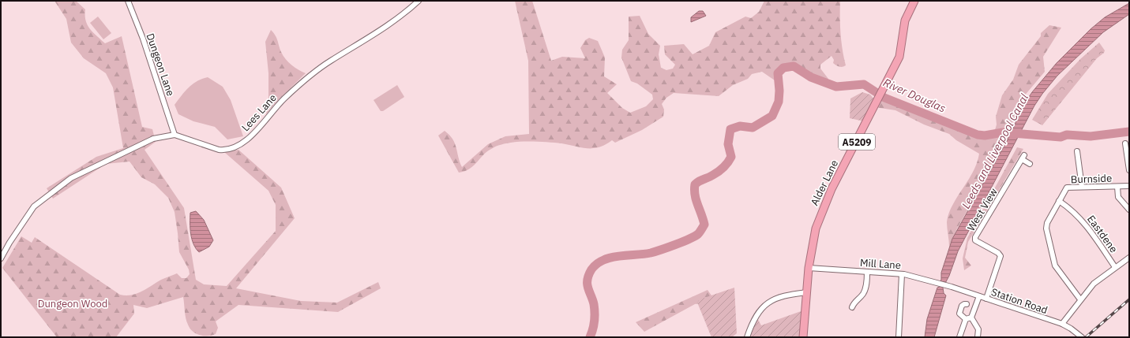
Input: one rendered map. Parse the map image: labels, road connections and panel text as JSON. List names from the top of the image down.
{
  "streets": {
    "highway": ["A5209", "Alder Lane"],
    "street": [
      "Dungeon Lane",
      "Lees Lane",
      "Burnside",
      "West View",
      "Eastdene",
      "Mill Lane",
      "Station Road"
    ]
  },
  "crossings": [
    ["Dungeon Lane", "Lees Lane"],
    ["Burnside", "Eastdene"],
    ["Alder Lane", "Mill Lane"],
    ["West View", "Station Road"],
    ["Mill Lane", "Station Road"]
  ],
  "water": ["River Douglas", "Leeds and Liverpool Canal"],
  "parks": ["Dungeon Wood"]
}
